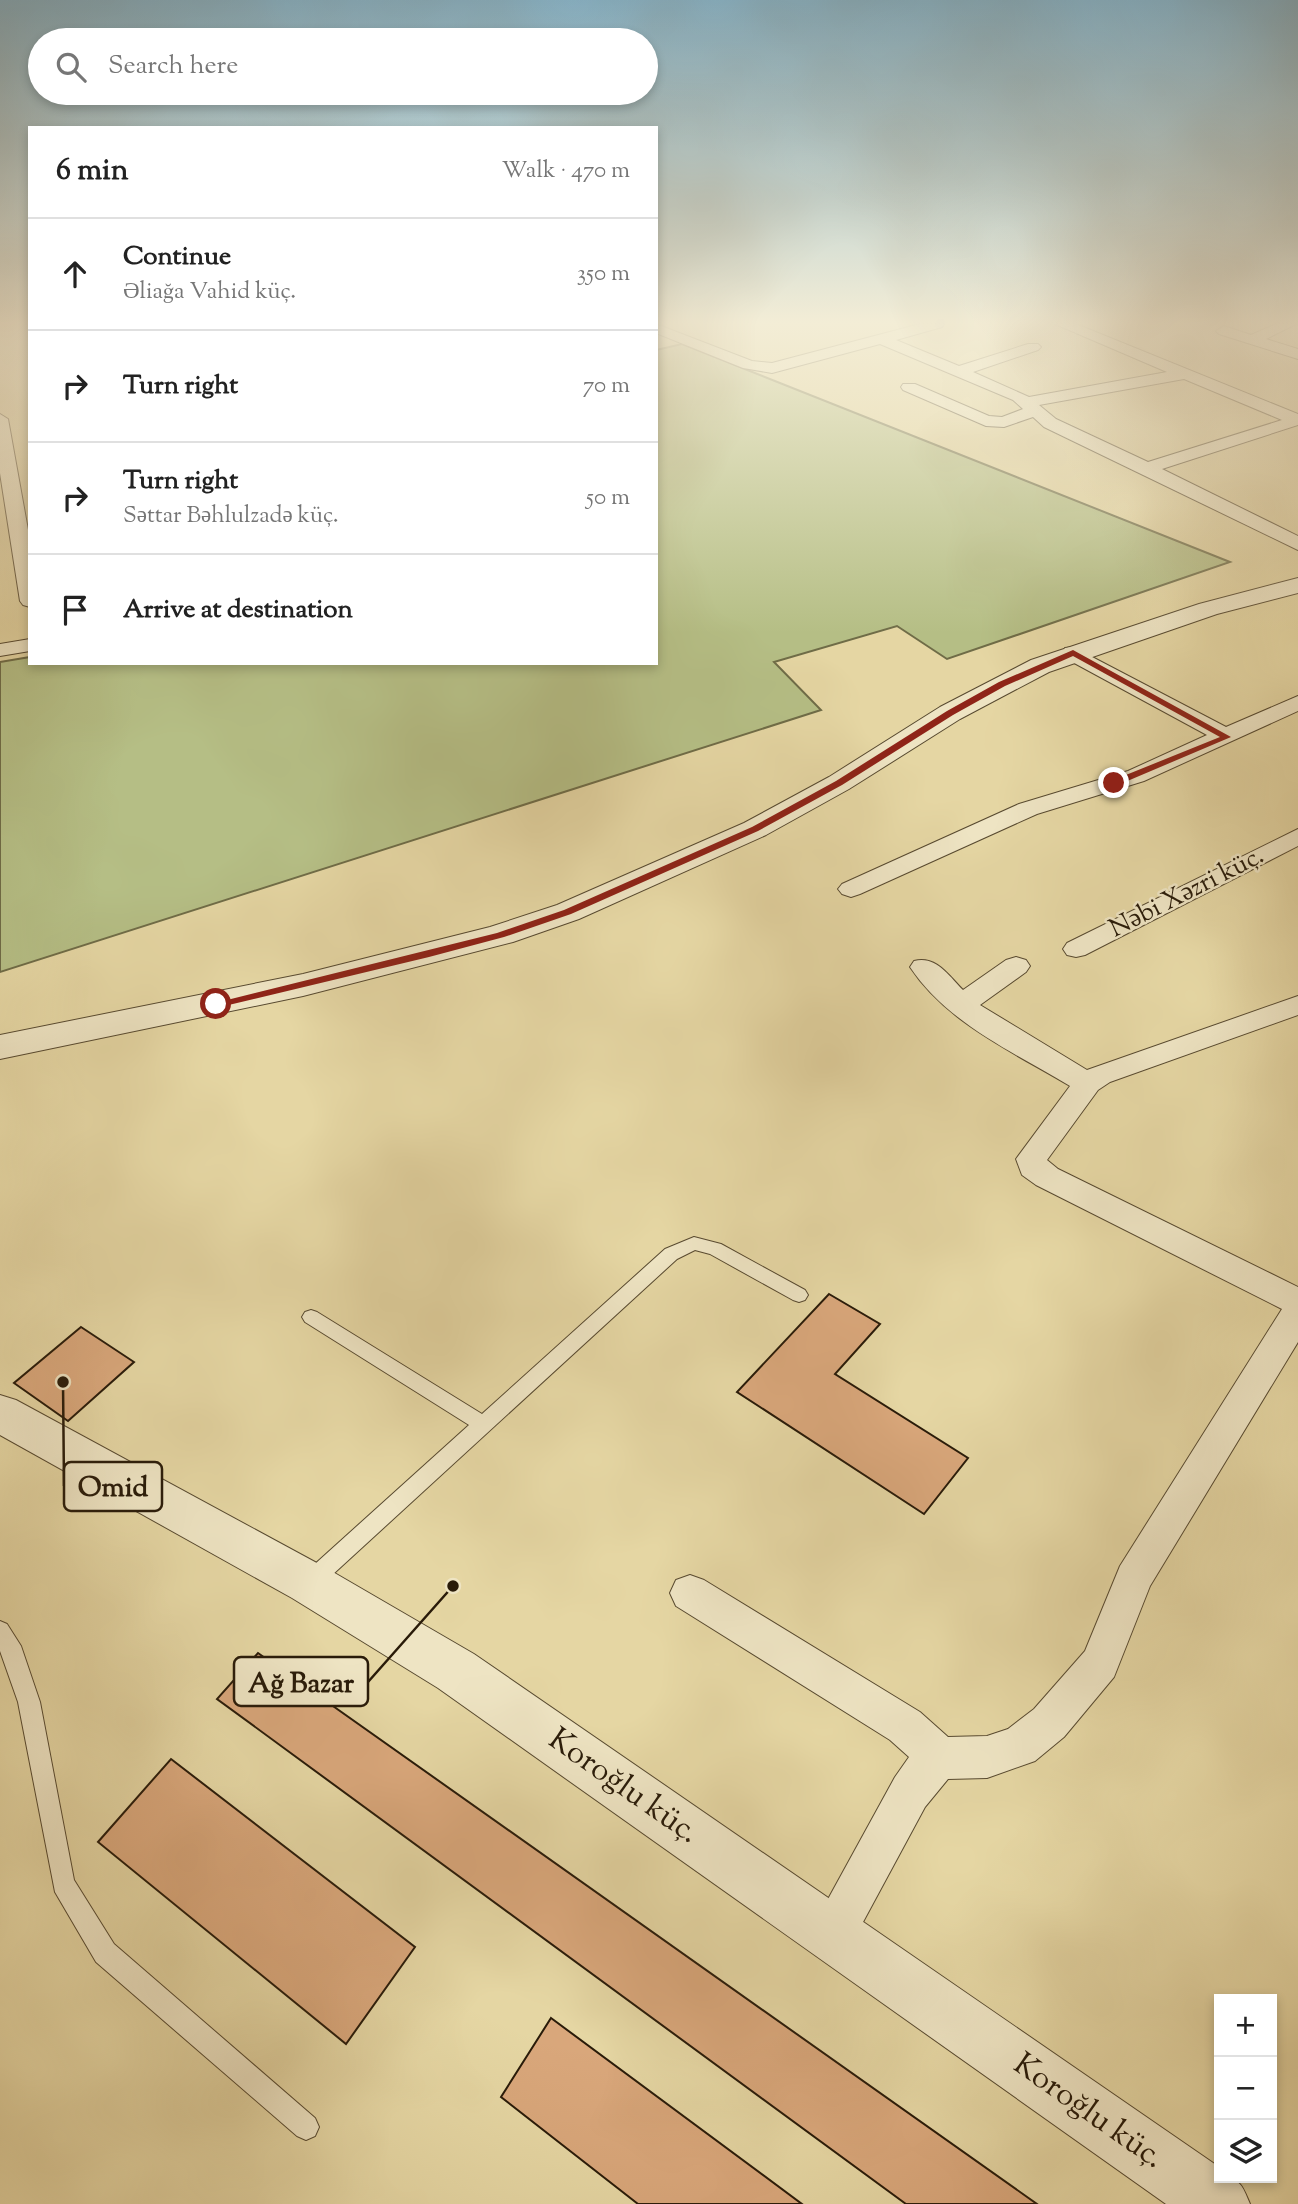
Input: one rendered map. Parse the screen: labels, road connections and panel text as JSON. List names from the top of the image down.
{
  "streets": {
    "street": ["Nəbi Xəzri küç.", "Koroğlu küç."]
  },
  "places": ["Omid", "Ağ Bazar"],
  "page": {
    "search": "Search here",
    "heading": ["6 min", "Walk · 470 m"],
    "list": [
      ["Continue", "Əliağa Vahid küç.", "350 m"],
      ["Turn right", "70 m"],
      ["Turn right", "Səttar Bəhlulzadə küç.", "50 m"],
      "Arrive at destination"
    ],
    "map_buttons": ["+", "−"]
  }
}
